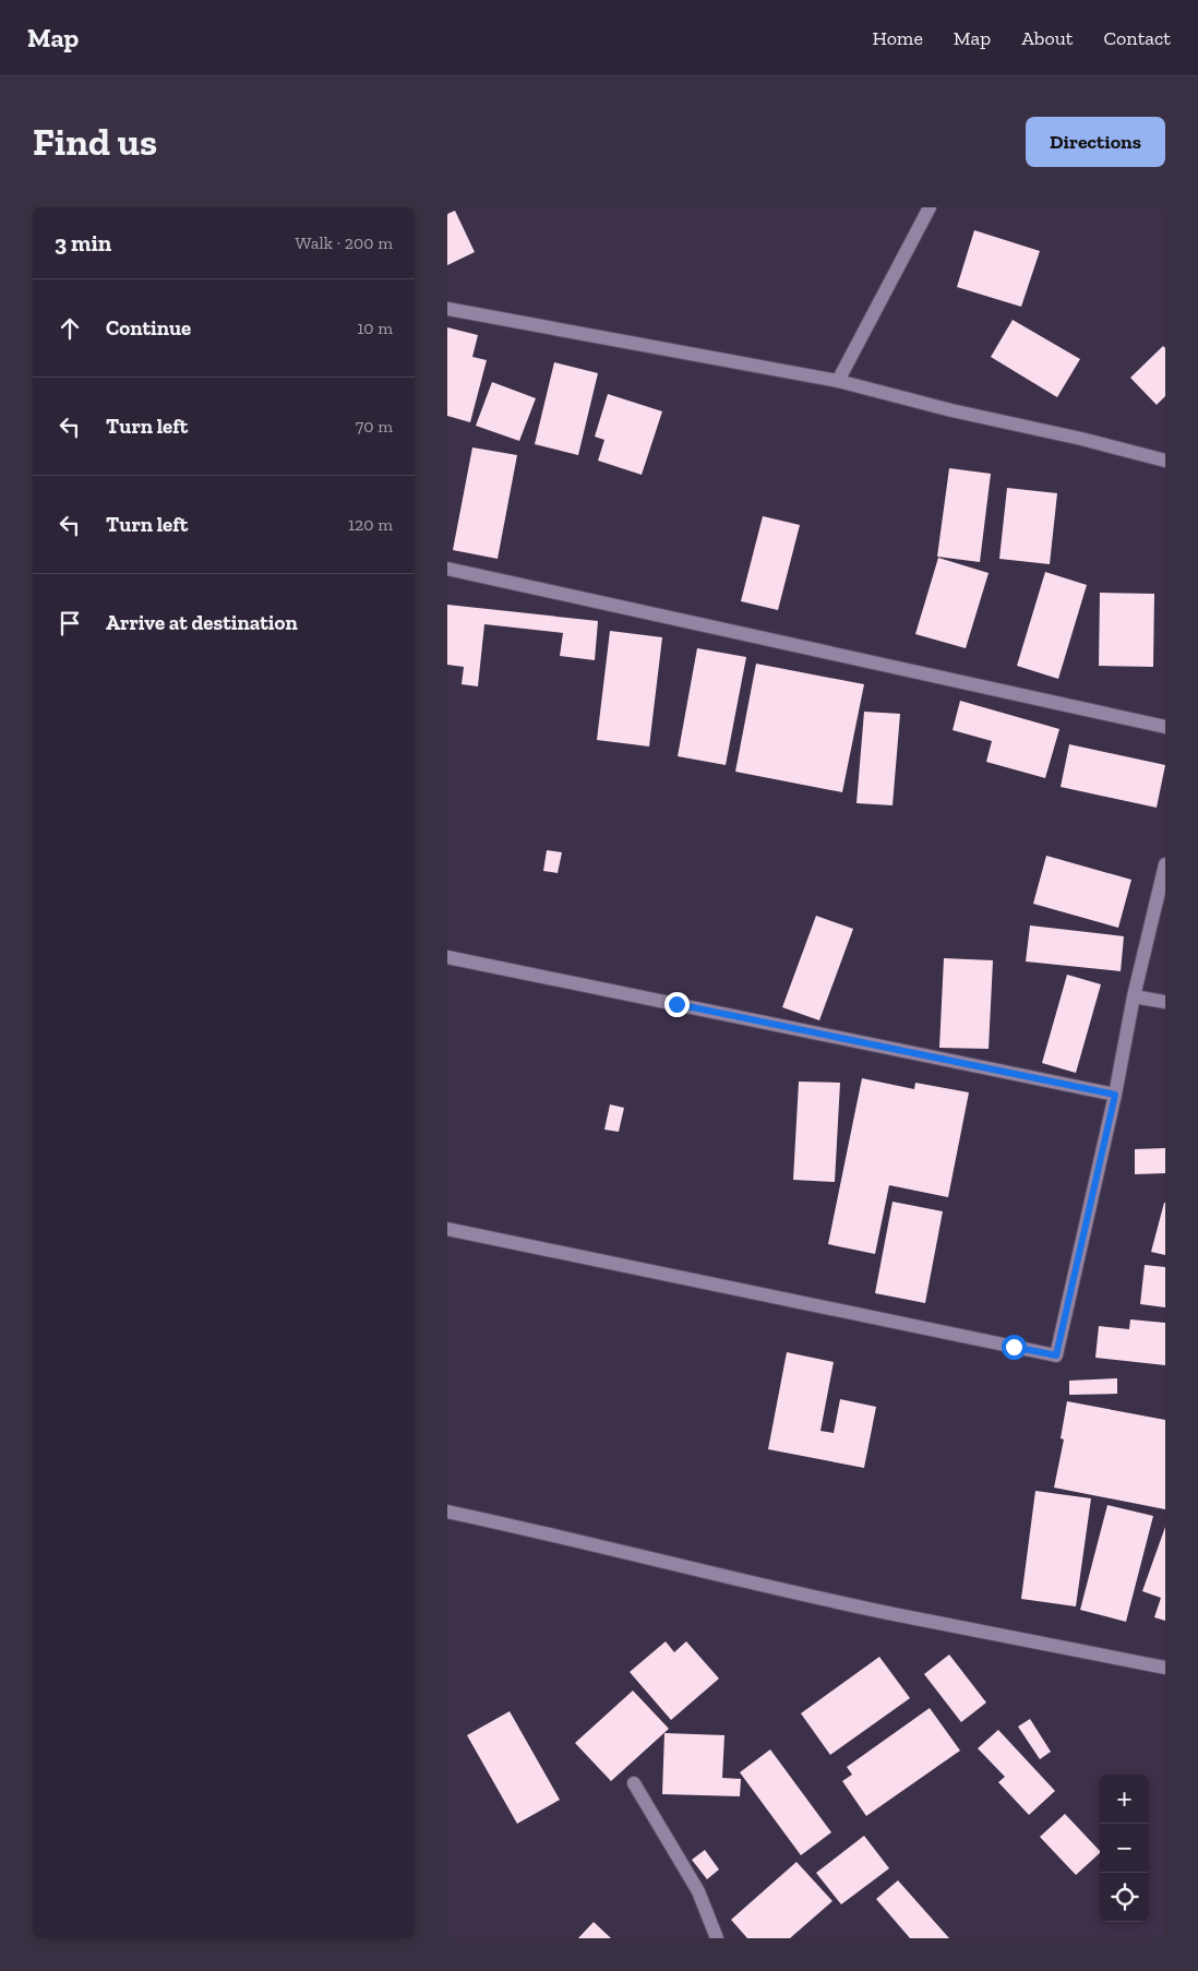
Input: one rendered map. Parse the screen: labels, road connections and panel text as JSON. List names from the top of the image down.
{
  "page": {
    "header": "Map",
    "nav": [
      "Home",
      "Map",
      "About",
      "Contact"
    ],
    "buttons": "Directions",
    "title": "Find us",
    "heading": ["3 min", "Walk · 200 m"],
    "list": [
      ["Continue", "10 m"],
      ["Turn left", "70 m"],
      ["Turn left", "120 m"],
      "Arrive at destination"
    ],
    "map_buttons": ["+", "−"]
  }
}
